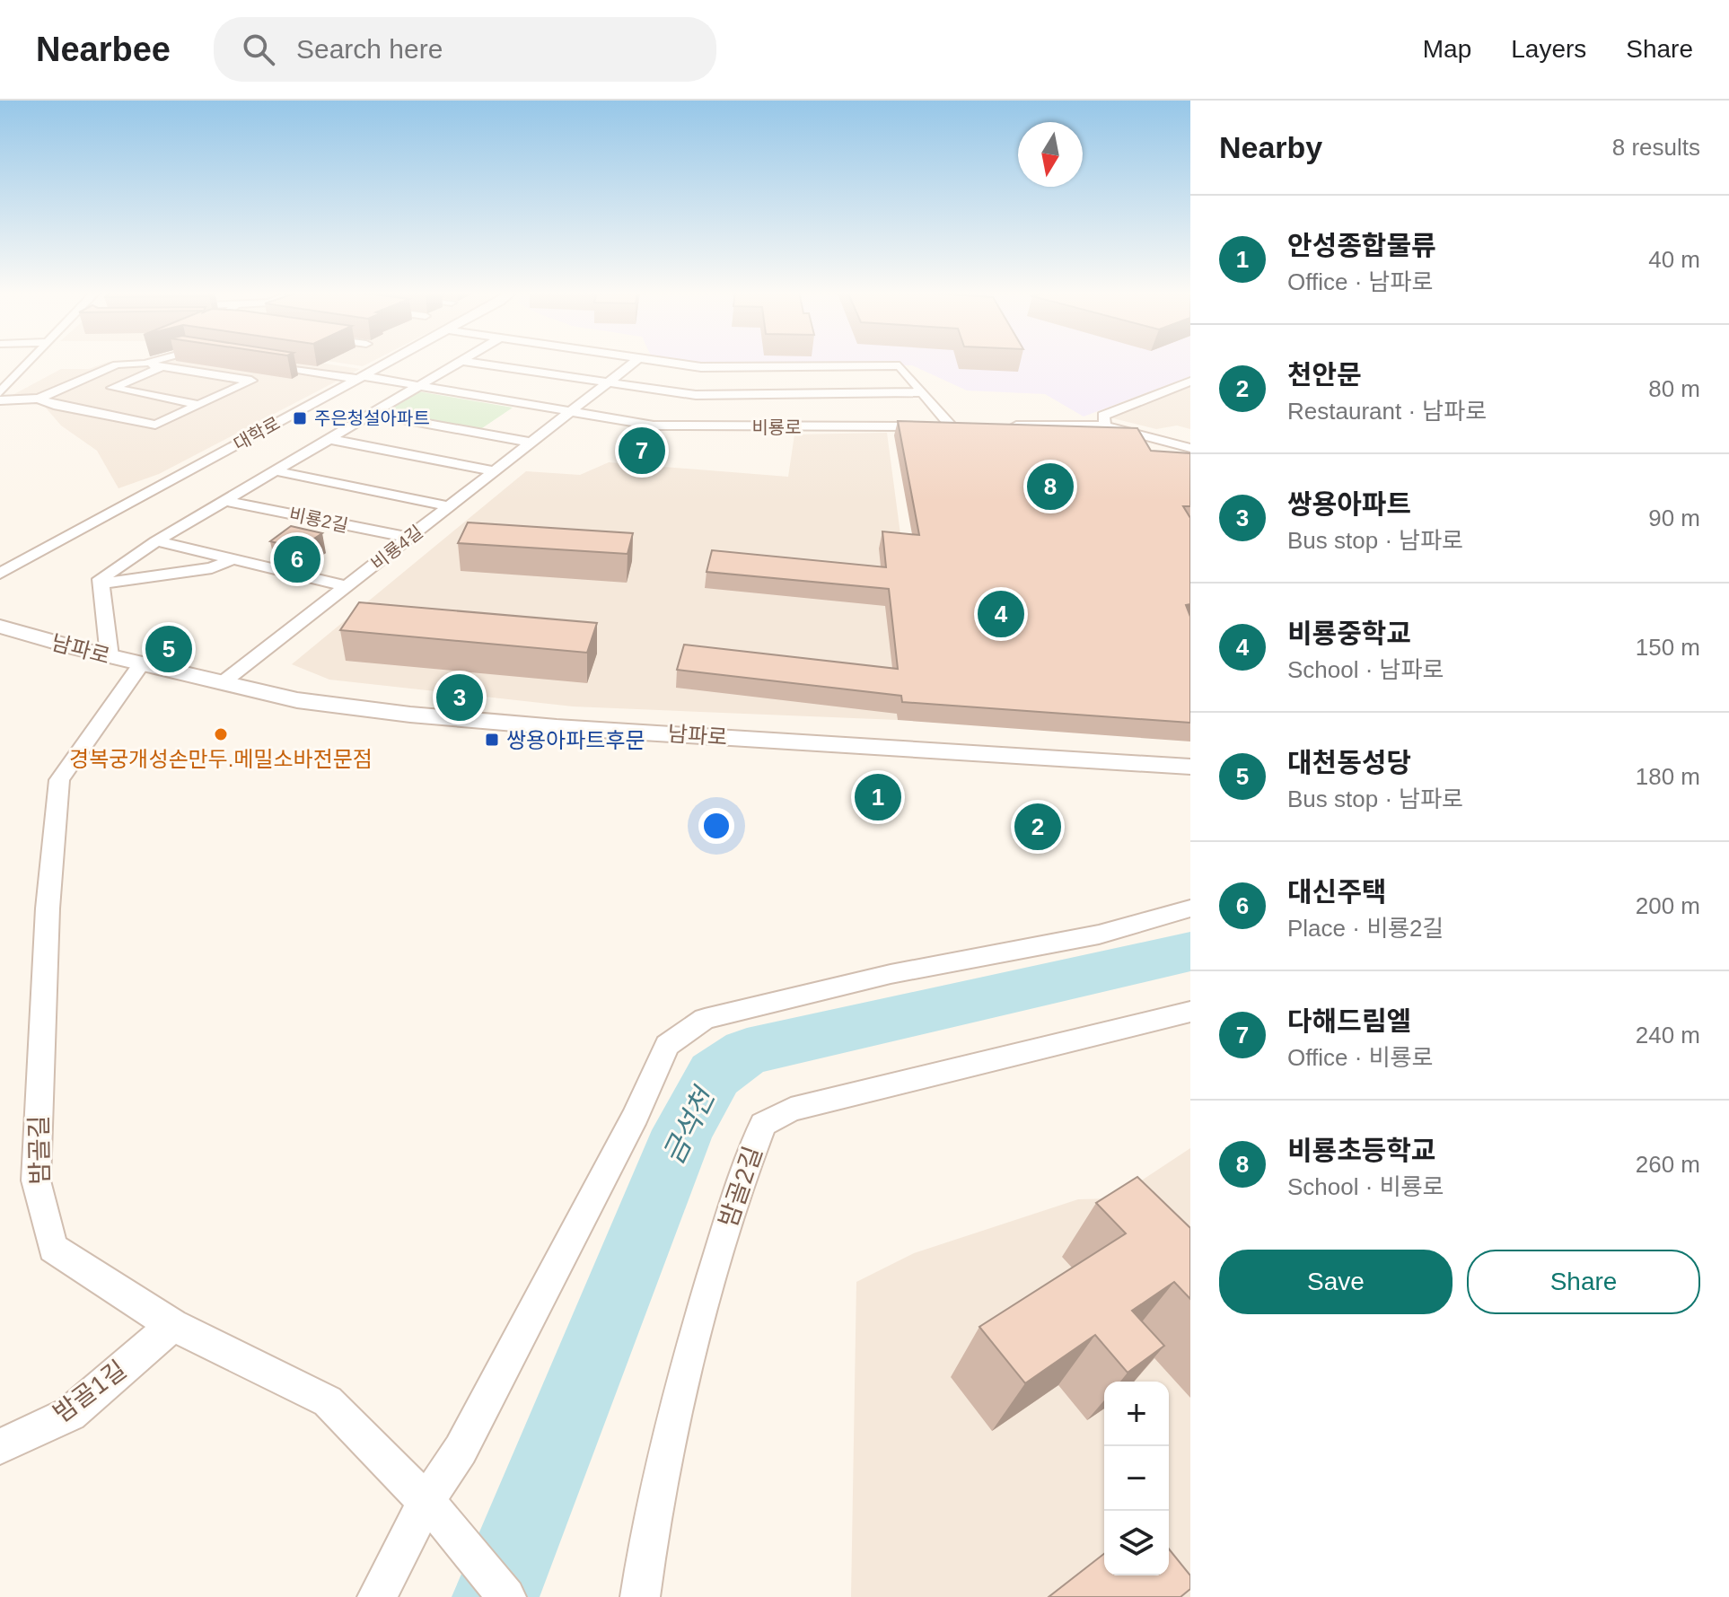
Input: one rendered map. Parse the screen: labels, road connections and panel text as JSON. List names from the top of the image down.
{
  "streets": {
    "street": [
      "비룡로",
      "대학로",
      "비룡2길",
      "비룡4길",
      "남파로",
      "밤골길",
      "밤골2길",
      "밤골1길"
    ]
  },
  "crossings": [
    ["비룡로", "대학로"],
    ["비룡로", "비룡4길"],
    ["비룡2길", "비룡4길"],
    ["비룡4길", "남파로"],
    ["남파로", "밤골길"],
    ["밤골길", "밤골1길"]
  ],
  "water": ["금석천"],
  "places": {
    "transit": ["주은청설아파트", "쌍용아파트후문"],
    "other": ["경복궁개성손만두.메밀소바전문점"]
  },
  "north": "bottom",
  "page": {
    "header": "Nearbee",
    "search": "Search here",
    "nav": ["Map", "Layers", "Share"],
    "heading": ["Nearby", "8 results"],
    "list": [
      {
        "mark": "1",
        "name": "안성종합물류",
        "note": "Office · 남파로",
        "value": "40 m"
      },
      {
        "mark": "2",
        "name": "천안문",
        "note": "Restaurant · 남파로",
        "value": "80 m"
      },
      {
        "mark": "3",
        "name": "쌍용아파트",
        "note": "Bus stop · 남파로",
        "value": "90 m"
      },
      {
        "mark": "4",
        "name": "비룡중학교",
        "note": "School · 남파로",
        "value": "150 m"
      },
      {
        "mark": "5",
        "name": "대천동성당",
        "note": "Bus stop · 남파로",
        "value": "180 m"
      },
      {
        "mark": "6",
        "name": "대신주택",
        "note": "Place · 비룡2길",
        "value": "200 m"
      },
      {
        "mark": "7",
        "name": "다해드림엘",
        "note": "Office · 비룡로",
        "value": "240 m"
      },
      {
        "mark": "8",
        "name": "비룡초등학교",
        "note": "School · 비룡로",
        "value": "260 m"
      }
    ],
    "pins": [
      "7",
      "8",
      "6",
      "4",
      "5",
      "3",
      "1",
      "2"
    ],
    "buttons": ["Save", "Share"],
    "map_buttons": ["+", "−"]
  }
}
